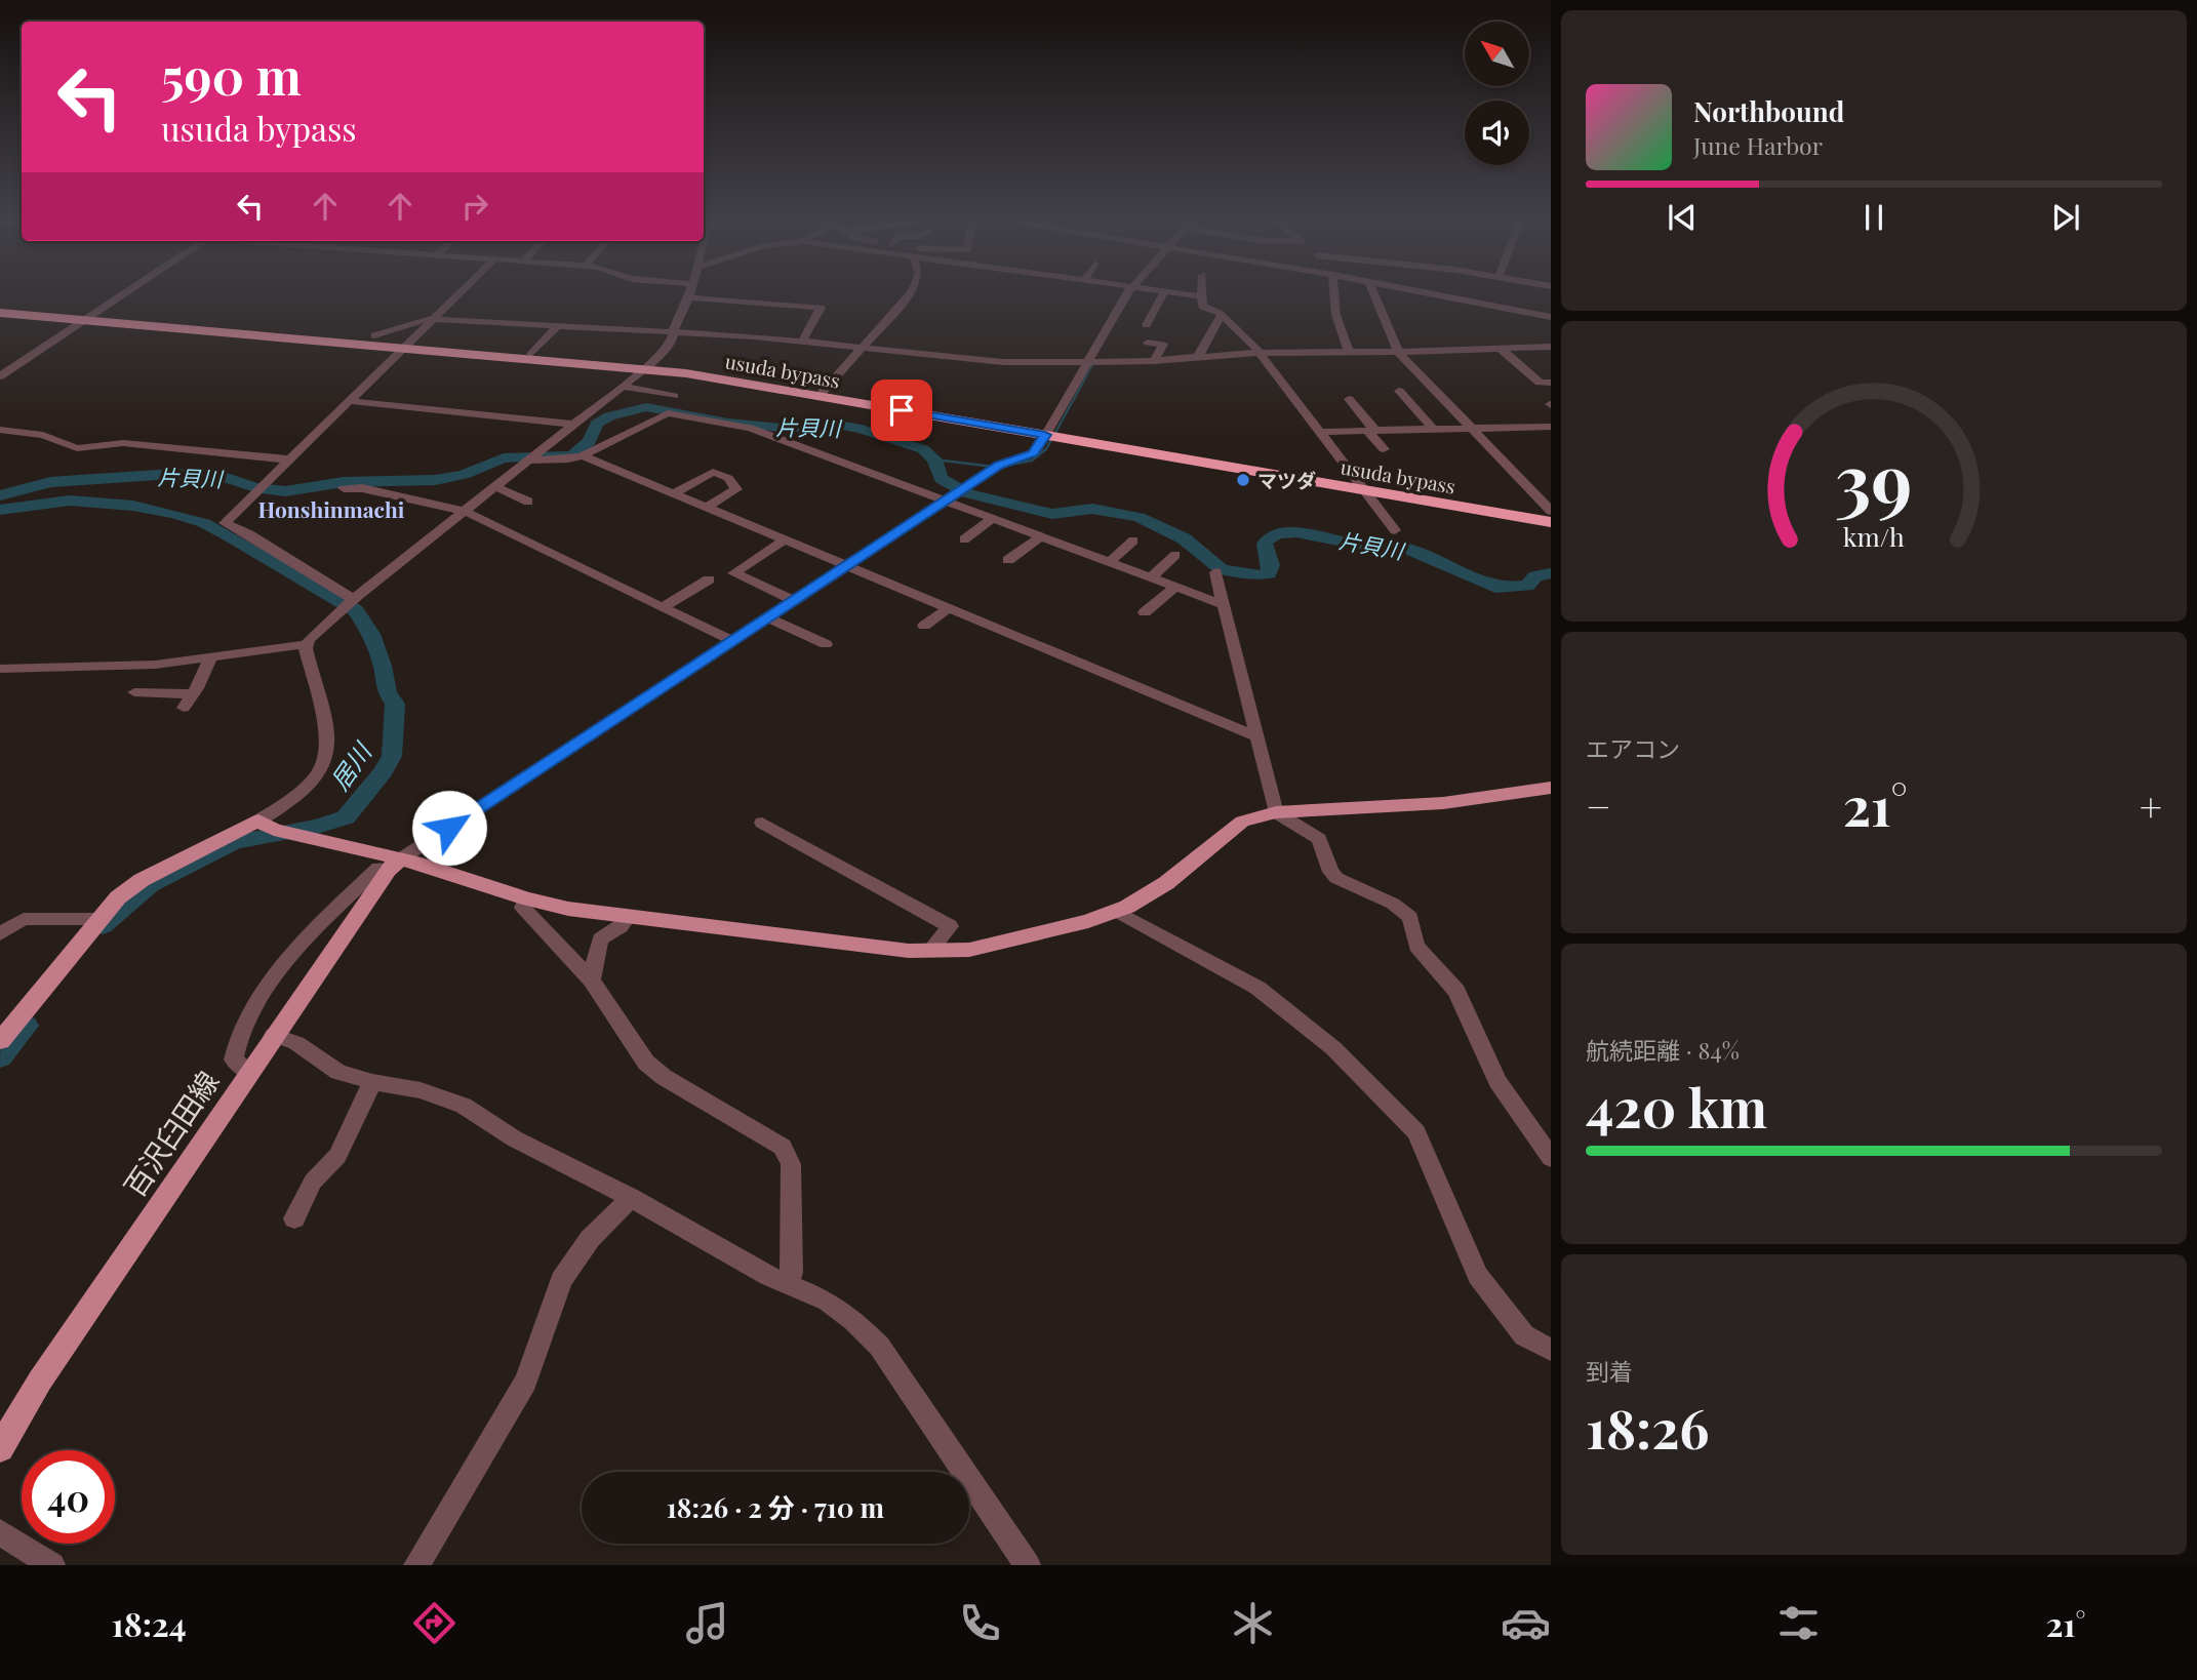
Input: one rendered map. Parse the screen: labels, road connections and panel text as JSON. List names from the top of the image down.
{
  "streets": {
    "highway": ["usuda bypass"],
    "main road": ["百沢臼田線"]
  },
  "districts": ["Honshinmachi"],
  "water": ["片貝川", "居川"],
  "places": ["マツダ"],
  "north": "top left",
  "page": {
    "turn": ["590 m", "usuda bypass"],
    "song": ["Northbound", "June Harbor"],
    "tile": [
      "エアコン",
      ["航続距離 · 84%", "420 km"],
      ["到着", "18:26"]
    ],
    "heat": ["−", "21°", "+"],
    "limit": "40",
    "trip": "18:26 · 2 分 · 710 m",
    "tabs": ["18:24", "21°"],
    "gauge": ["39", "km/h"]
  }
}
